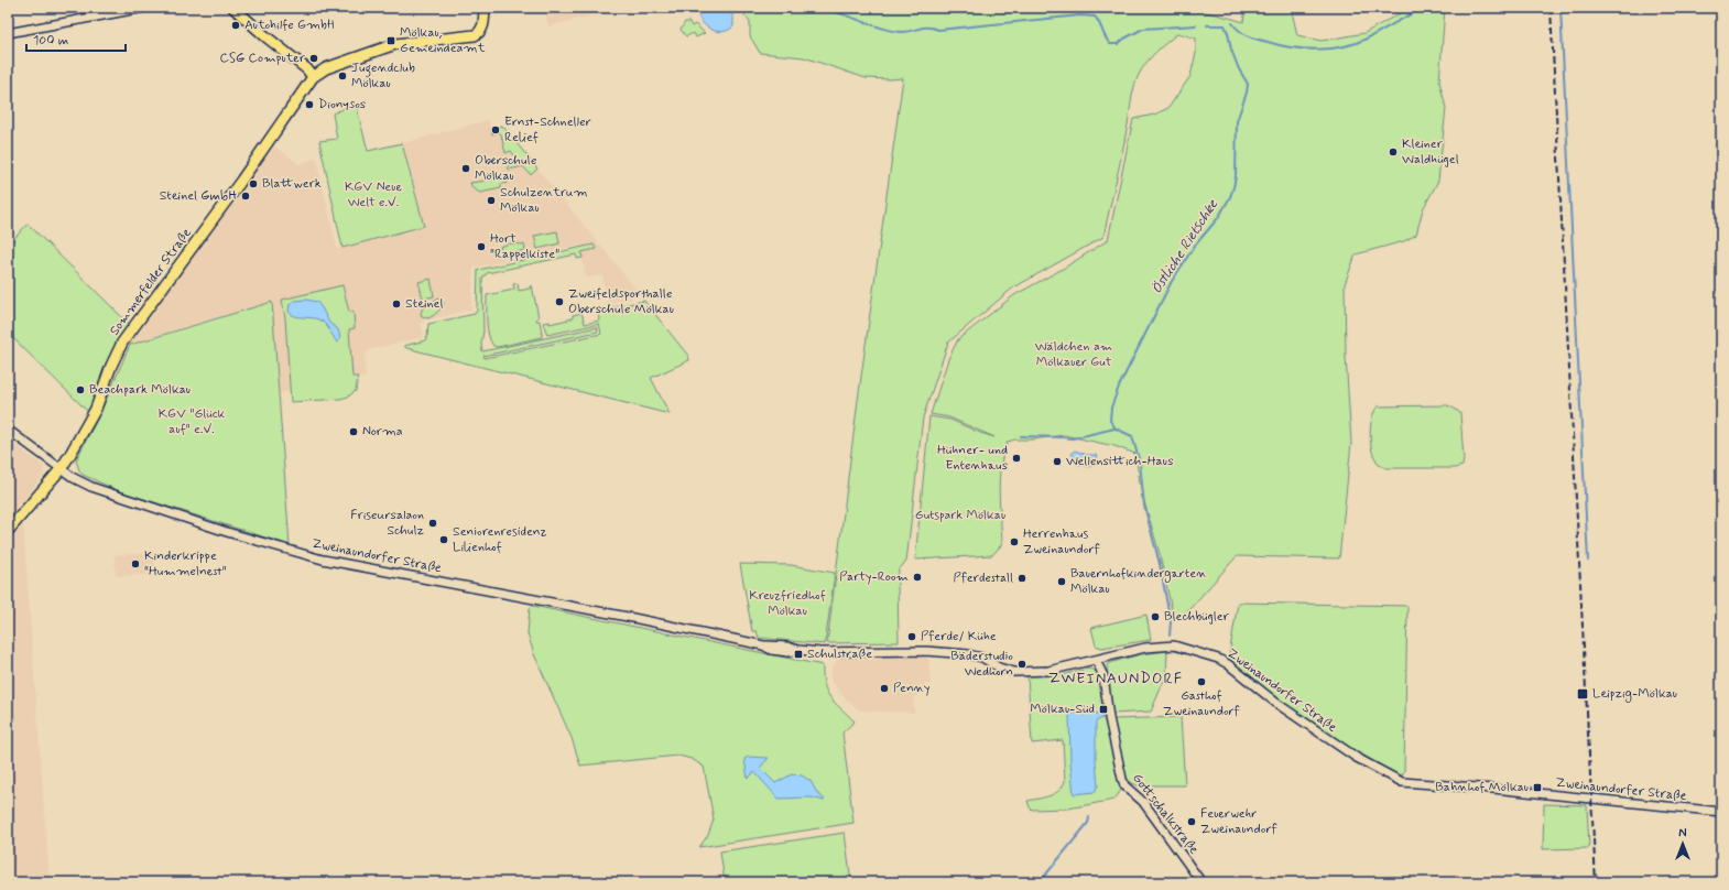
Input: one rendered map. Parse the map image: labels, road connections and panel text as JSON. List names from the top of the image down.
{
  "streets": {
    "main road": ["Sommerfelder Straße"],
    "street": ["Zweinaundorfer Straße", "Gottschalkstraße"]
  },
  "crossings": [
    ["Sommerfelder Straße", "Zweinaundorfer Straße"],
    ["Zweinaundorfer Straße", "Gottschalkstraße"]
  ],
  "districts": ["ZWEINAUNDORF"],
  "water": ["Östliche Rietschke"],
  "parks": [
    "KGV Neue Welt e.V.",
    "Wäldchen am Mölkauer Gut",
    "KGV \"Glück auf\" e.V.",
    "Gutspark Mölkau",
    "Kreuzfriedhof Mölkau"
  ],
  "places": {
    "other": [
      "Autohilfe GmbH",
      "CSG Computer",
      "Jugendclub Mölkau",
      "Dionysos",
      "Ernst-Schneller Relief",
      "Kleiner Waldhügel",
      "Oberschule Mölkau",
      "Blattwerk",
      "Steinel GmbH",
      "Schulzentrum Mölkau",
      "Hort \"Rappelkiste\"",
      "Zweifeldsporthalle Oberschule Mölkau",
      "Steinel",
      "Beachpark Mölkau",
      "Norma",
      "Hühner- und Entenhaus",
      "Wellensittich-Haus",
      "Friseursalaon Schulz",
      "Seniorenresidenz Lilienhof",
      "Herrenhaus Zweinaundorf",
      "Kinderkrippe \"Hummelnest\"",
      "Party-Room",
      "Pferdestall",
      "Bauernhofkindergarten Mölkau",
      "Blechbügler",
      "Pferde/ Kühe",
      "Bäderstudio Wedhorn",
      "Gasthof Zweinaundorf",
      "Penny",
      "Feuerwehr Zweinaundorf"
    ],
    "transit": [
      "Mölkau, Gemeindeamt",
      "Schulstraße",
      "Leipzig-Mölkau",
      "Mölkau-Süd",
      "Bahnhof Mölkau"
    ]
  },
  "scale_bar": "100 m",
  "north": "top"
}
